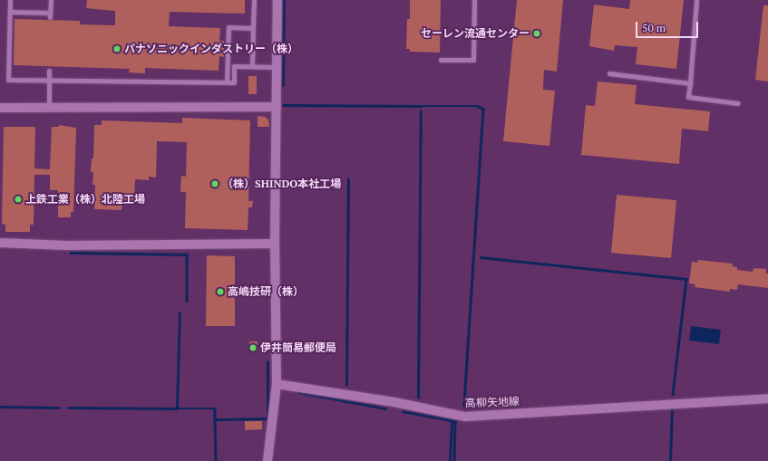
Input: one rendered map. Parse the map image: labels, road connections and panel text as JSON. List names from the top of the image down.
{
  "streets": {
    "street": ["高柳矢地線"]
  },
  "places": [
    "セーレン流通センター",
    "パナソニックインダストリー（株）",
    "（株）SHINDO本社工場",
    "上鉄工業（株）北陸工場",
    "高嶋技研（株）",
    "伊井簡易郵便局"
  ],
  "scale_bar": "50 m"
}
